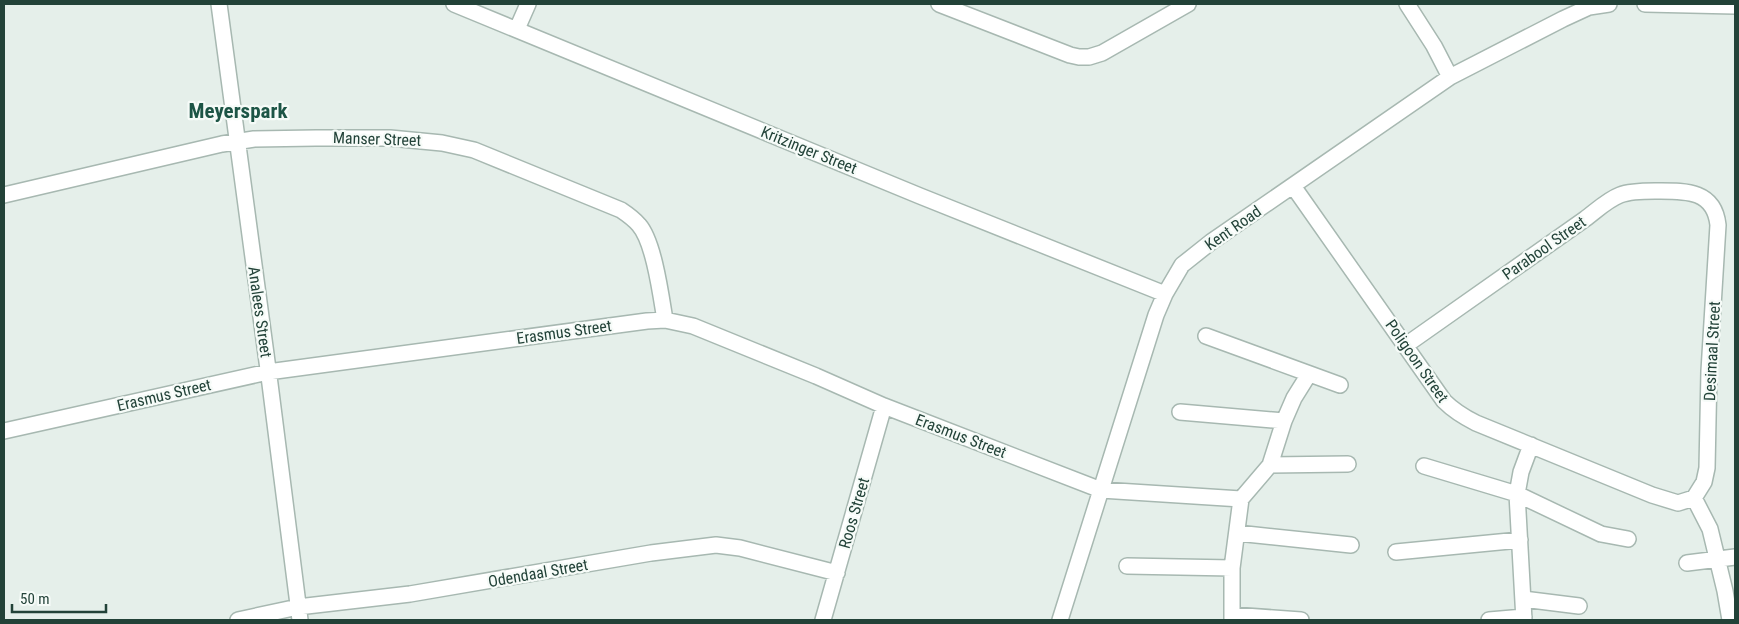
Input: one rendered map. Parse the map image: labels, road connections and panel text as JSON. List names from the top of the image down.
{
  "streets": {
    "street": [
      "Manser Street",
      "Kritzinger Street",
      "Kent Road",
      "Parabool Street",
      "Analees Street",
      "Erasmus Street",
      "Desimaal Street",
      "Poligoon Street",
      "Roos Street",
      "Odendaal Street"
    ]
  },
  "crossings": [
    ["Manser Street", "Analees Street"],
    ["Manser Street", "Erasmus Street"],
    ["Kritzinger Street", "Kent Road"],
    ["Kent Road", "Erasmus Street"],
    ["Kent Road", "Poligoon Street"],
    ["Parabool Street", "Desimaal Street"],
    ["Parabool Street", "Poligoon Street"],
    ["Analees Street", "Erasmus Street"],
    ["Analees Street", "Odendaal Street"],
    ["Erasmus Street", "Roos Street"],
    ["Desimaal Street", "Poligoon Street"],
    ["Roos Street", "Odendaal Street"]
  ],
  "districts": ["Meyerspark"],
  "scale_bar": "50 m"
}
